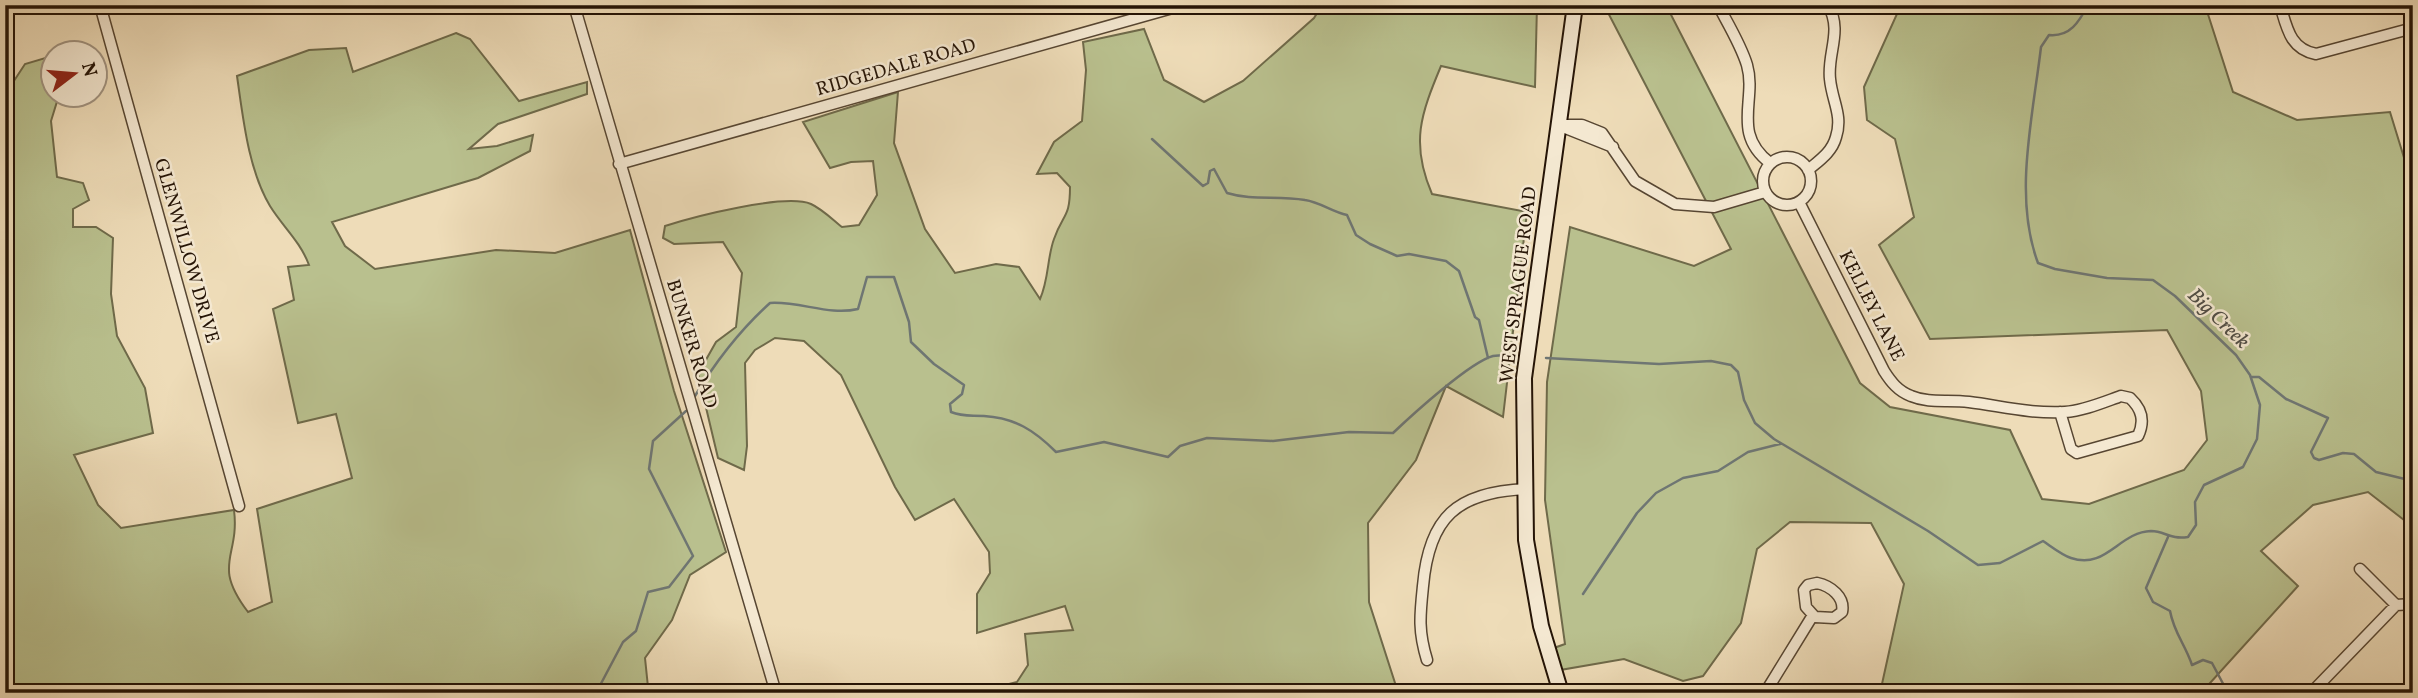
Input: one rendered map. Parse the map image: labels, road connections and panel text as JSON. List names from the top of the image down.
{
  "streets": {
    "street": [
      "RIDGEDALE ROAD",
      "GLENWILLOW DRIVE",
      "WEST SPRAGUE ROAD",
      "KELLEY LANE",
      "BUNKER ROAD"
    ]
  },
  "crossings": [
    ["RIDGEDALE ROAD", "BUNKER ROAD"]
  ],
  "water": ["Big Creek"],
  "north": "right"
}
